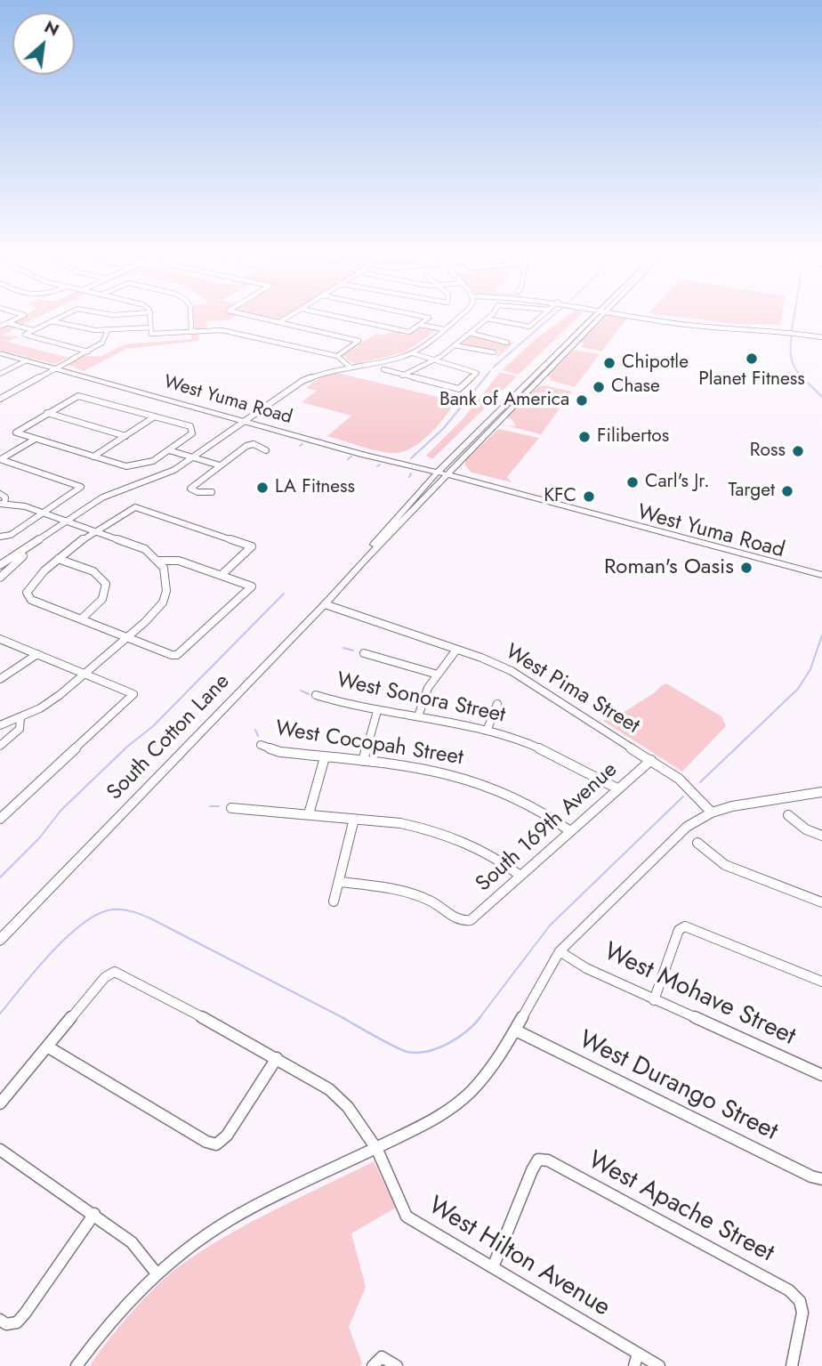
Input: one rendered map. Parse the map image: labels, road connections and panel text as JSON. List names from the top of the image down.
{
  "streets": {
    "main road": ["West Yuma Road", "South Cotton Lane"],
    "street": [
      "West Pima Street",
      "West Sonora Street",
      "West Cocopah Street",
      "South 169th Avenue",
      "West Mohave Street",
      "West Durango Street",
      "West Apache Street",
      "West Hilton Avenue"
    ]
  },
  "crossings": [
    ["West Yuma Road", "South Cotton Lane"],
    ["West Pima Street", "South Cotton Lane"],
    ["West Pima Street", "South 169th Avenue"],
    ["West Sonora Street", "South 169th Avenue"],
    ["West Cocopah Street", "South 169th Avenue"],
    ["West Apache Street", "West Hilton Avenue"]
  ],
  "places": [
    "Planet Fitness",
    "Chipotle",
    "Chase",
    "Bank of America",
    "Filibertos",
    "Ross",
    "Carl's Jr.",
    "LA Fitness",
    "Target",
    "KFC",
    "Roman's Oasis"
  ],
  "north": "top right"
}
